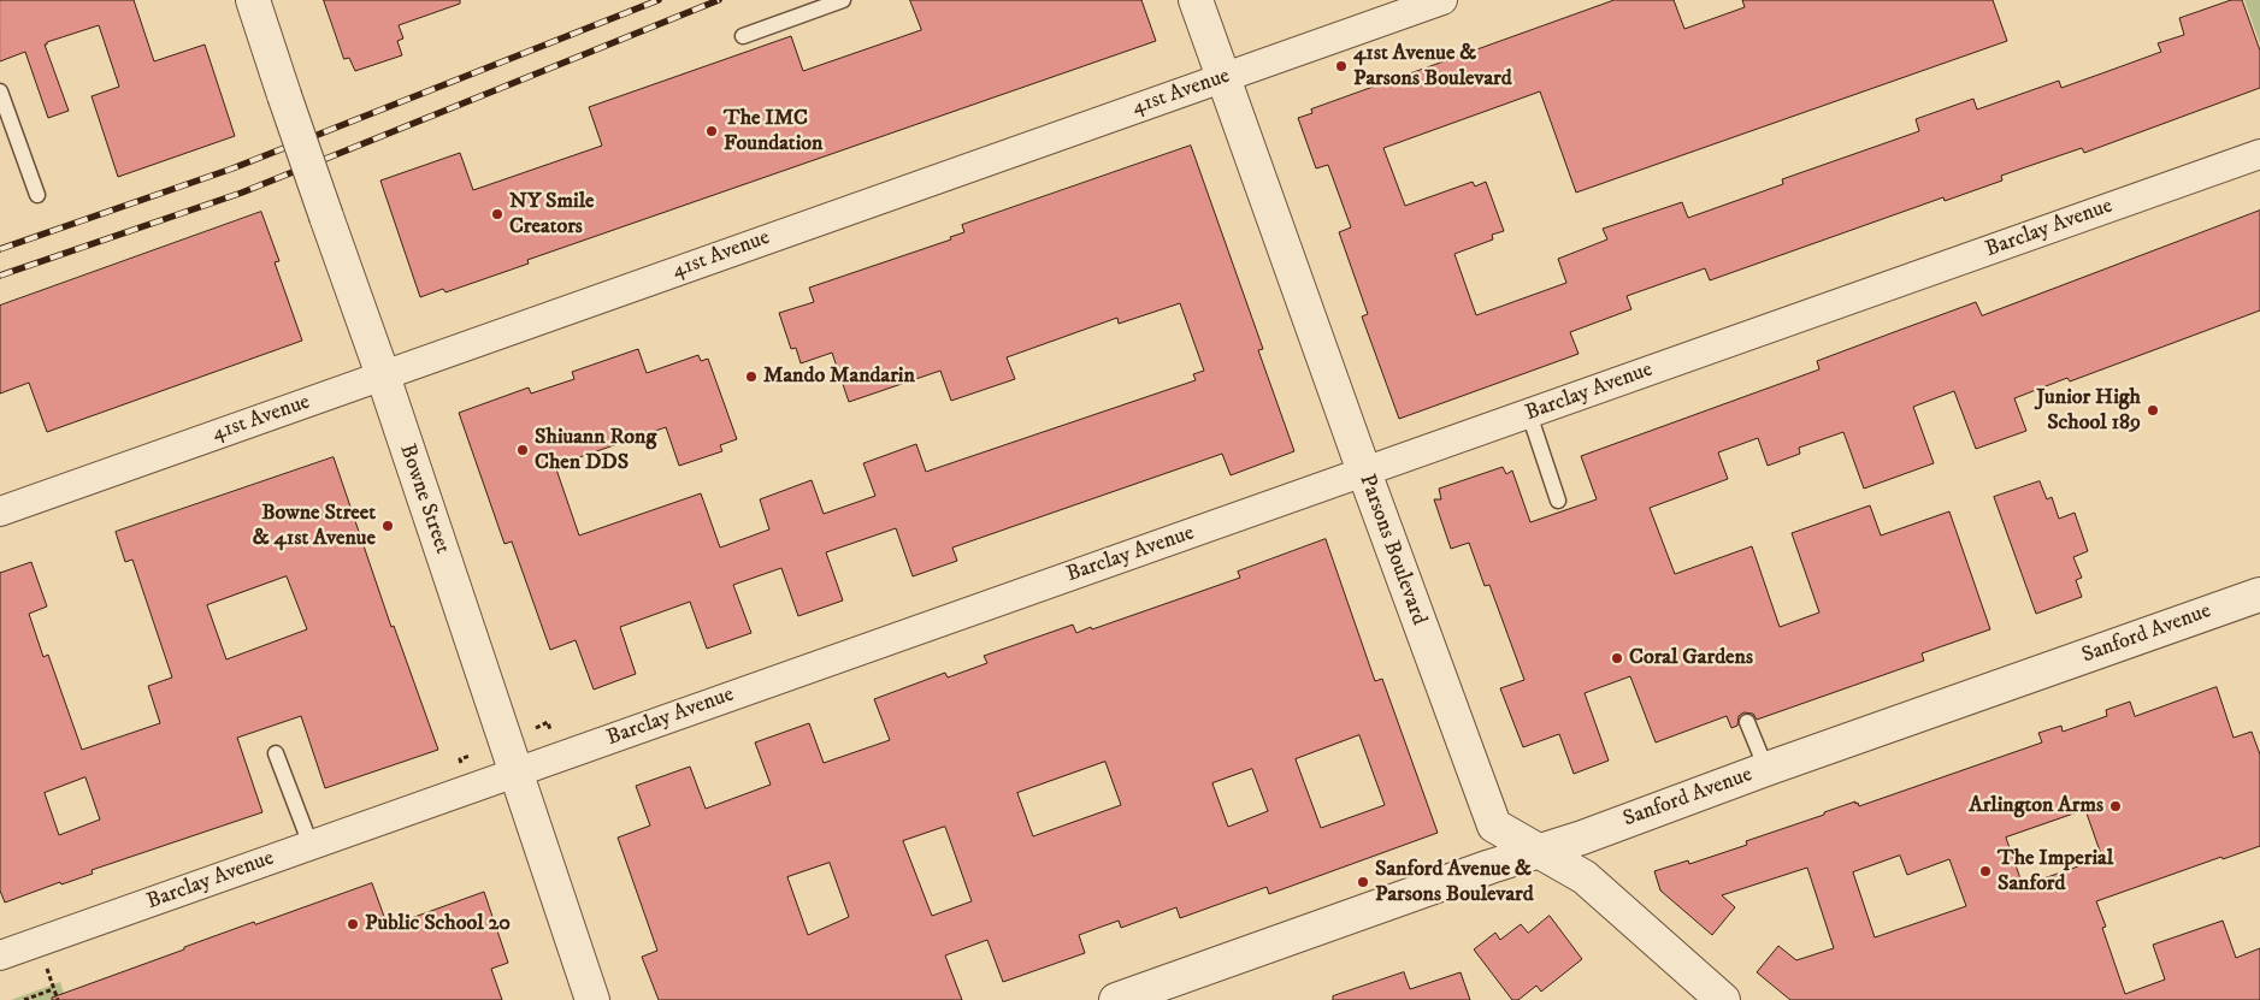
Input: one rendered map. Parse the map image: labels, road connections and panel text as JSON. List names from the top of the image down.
{
  "streets": {
    "street": [
      "41st Avenue",
      "Barclay Avenue",
      "Bowne Street",
      "Parsons Boulevard",
      "Sanford Avenue"
    ]
  },
  "crossings": [
    ["41st Avenue", "Bowne Street"],
    ["41st Avenue", "Parsons Boulevard"],
    ["Barclay Avenue", "Bowne Street"],
    ["Barclay Avenue", "Parsons Boulevard"],
    ["Parsons Boulevard", "Sanford Avenue"]
  ],
  "places": [
    "41st Avenue & Parsons Boulevard",
    "The IMC Foundation",
    "NY Smile Creators",
    "Mando Mandarin",
    "Junior High School 189",
    "Shiuann Rong Chen DDS",
    "Bowne Street & 41st Avenue",
    "Coral Gardens",
    "Arlington Arms",
    "The Imperial Sanford",
    "Sanford Avenue & Parsons Boulevard",
    "Public School 20"
  ]
}
